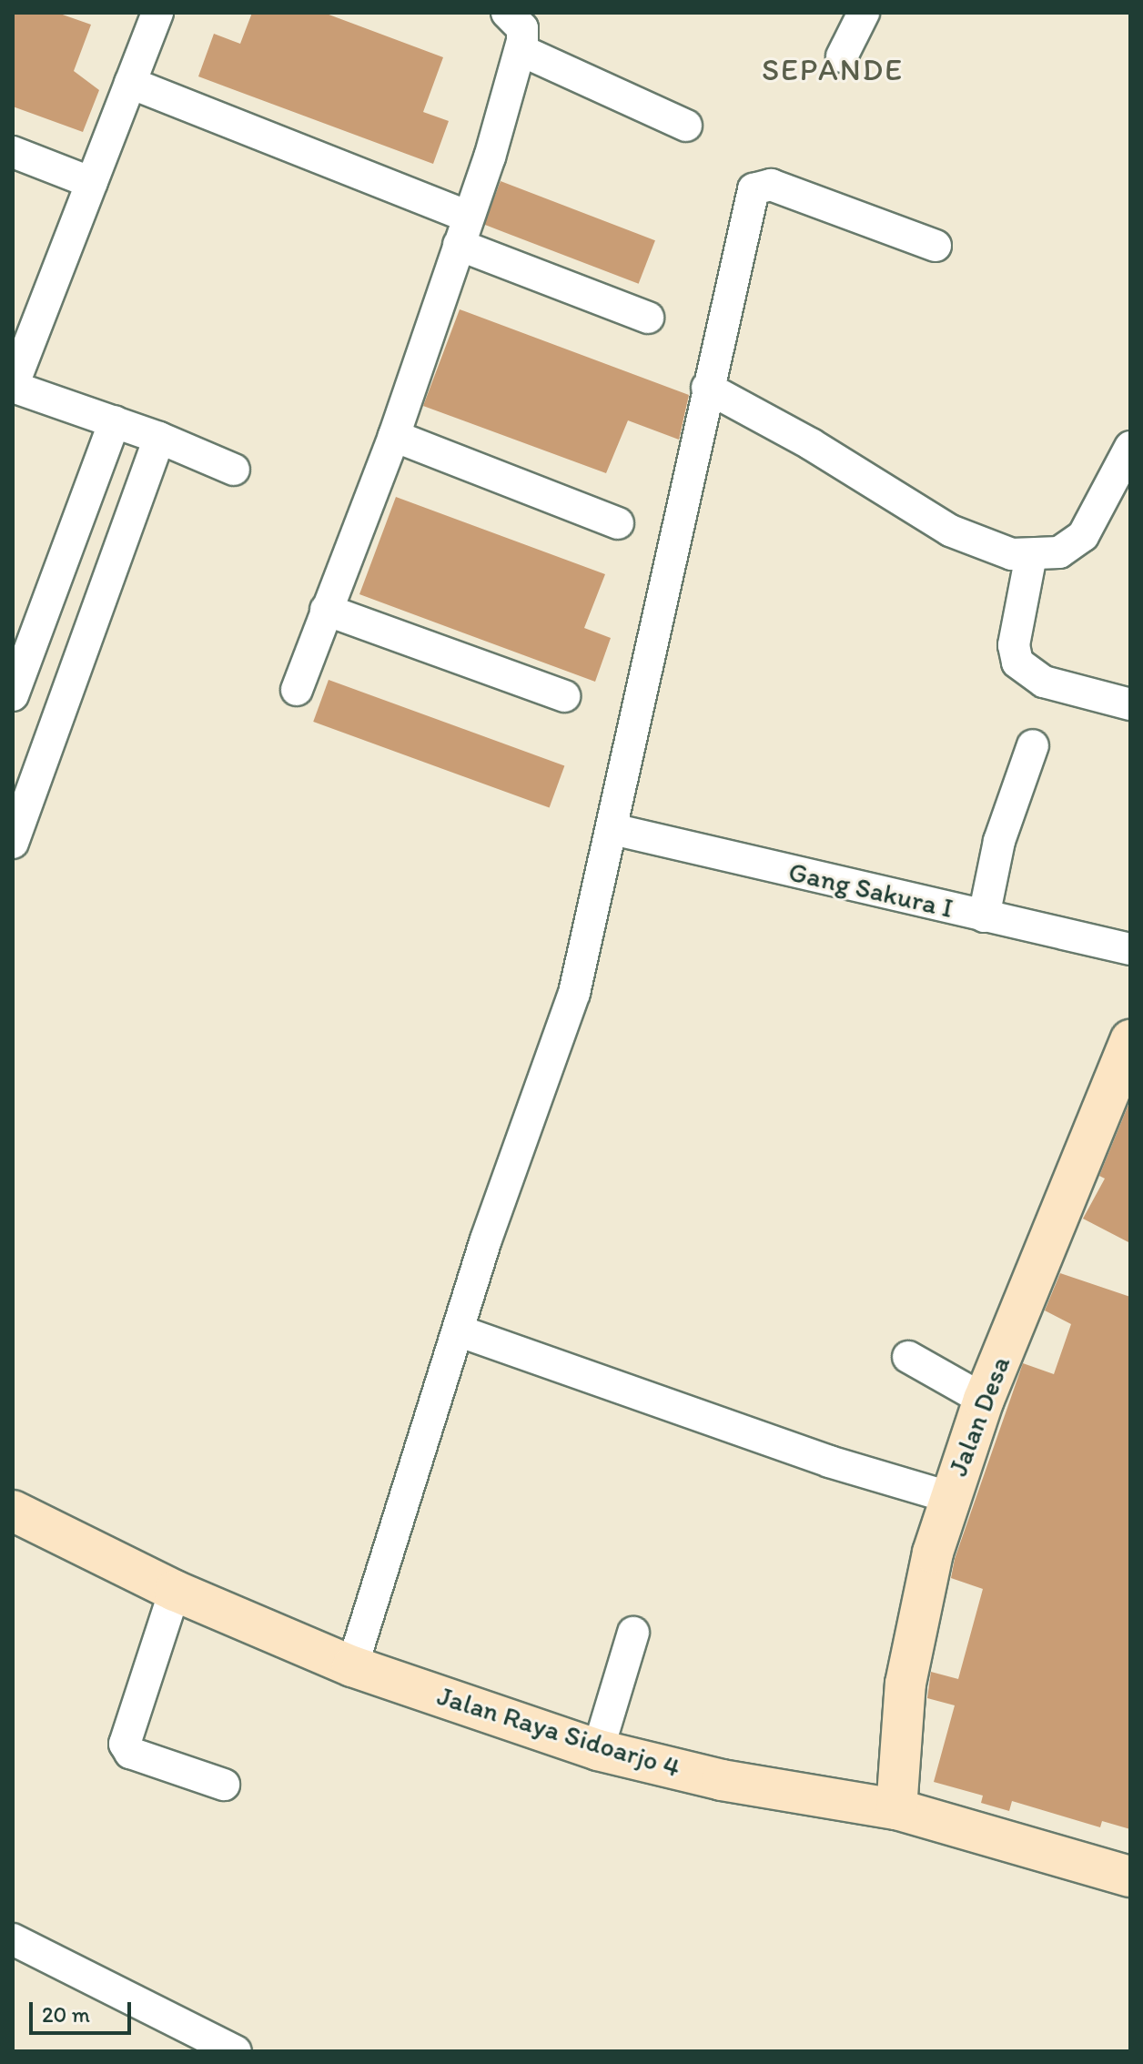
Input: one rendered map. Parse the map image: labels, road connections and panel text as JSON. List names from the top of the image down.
{
  "streets": {
    "street": ["Gang Sakura I", "Jalan Desa", "Jalan Raya Sidoarjo 4"]
  },
  "crossings": [
    ["Jalan Desa", "Jalan Raya Sidoarjo 4"]
  ],
  "districts": ["SEPANDE"],
  "scale_bar": "20 m"
}
